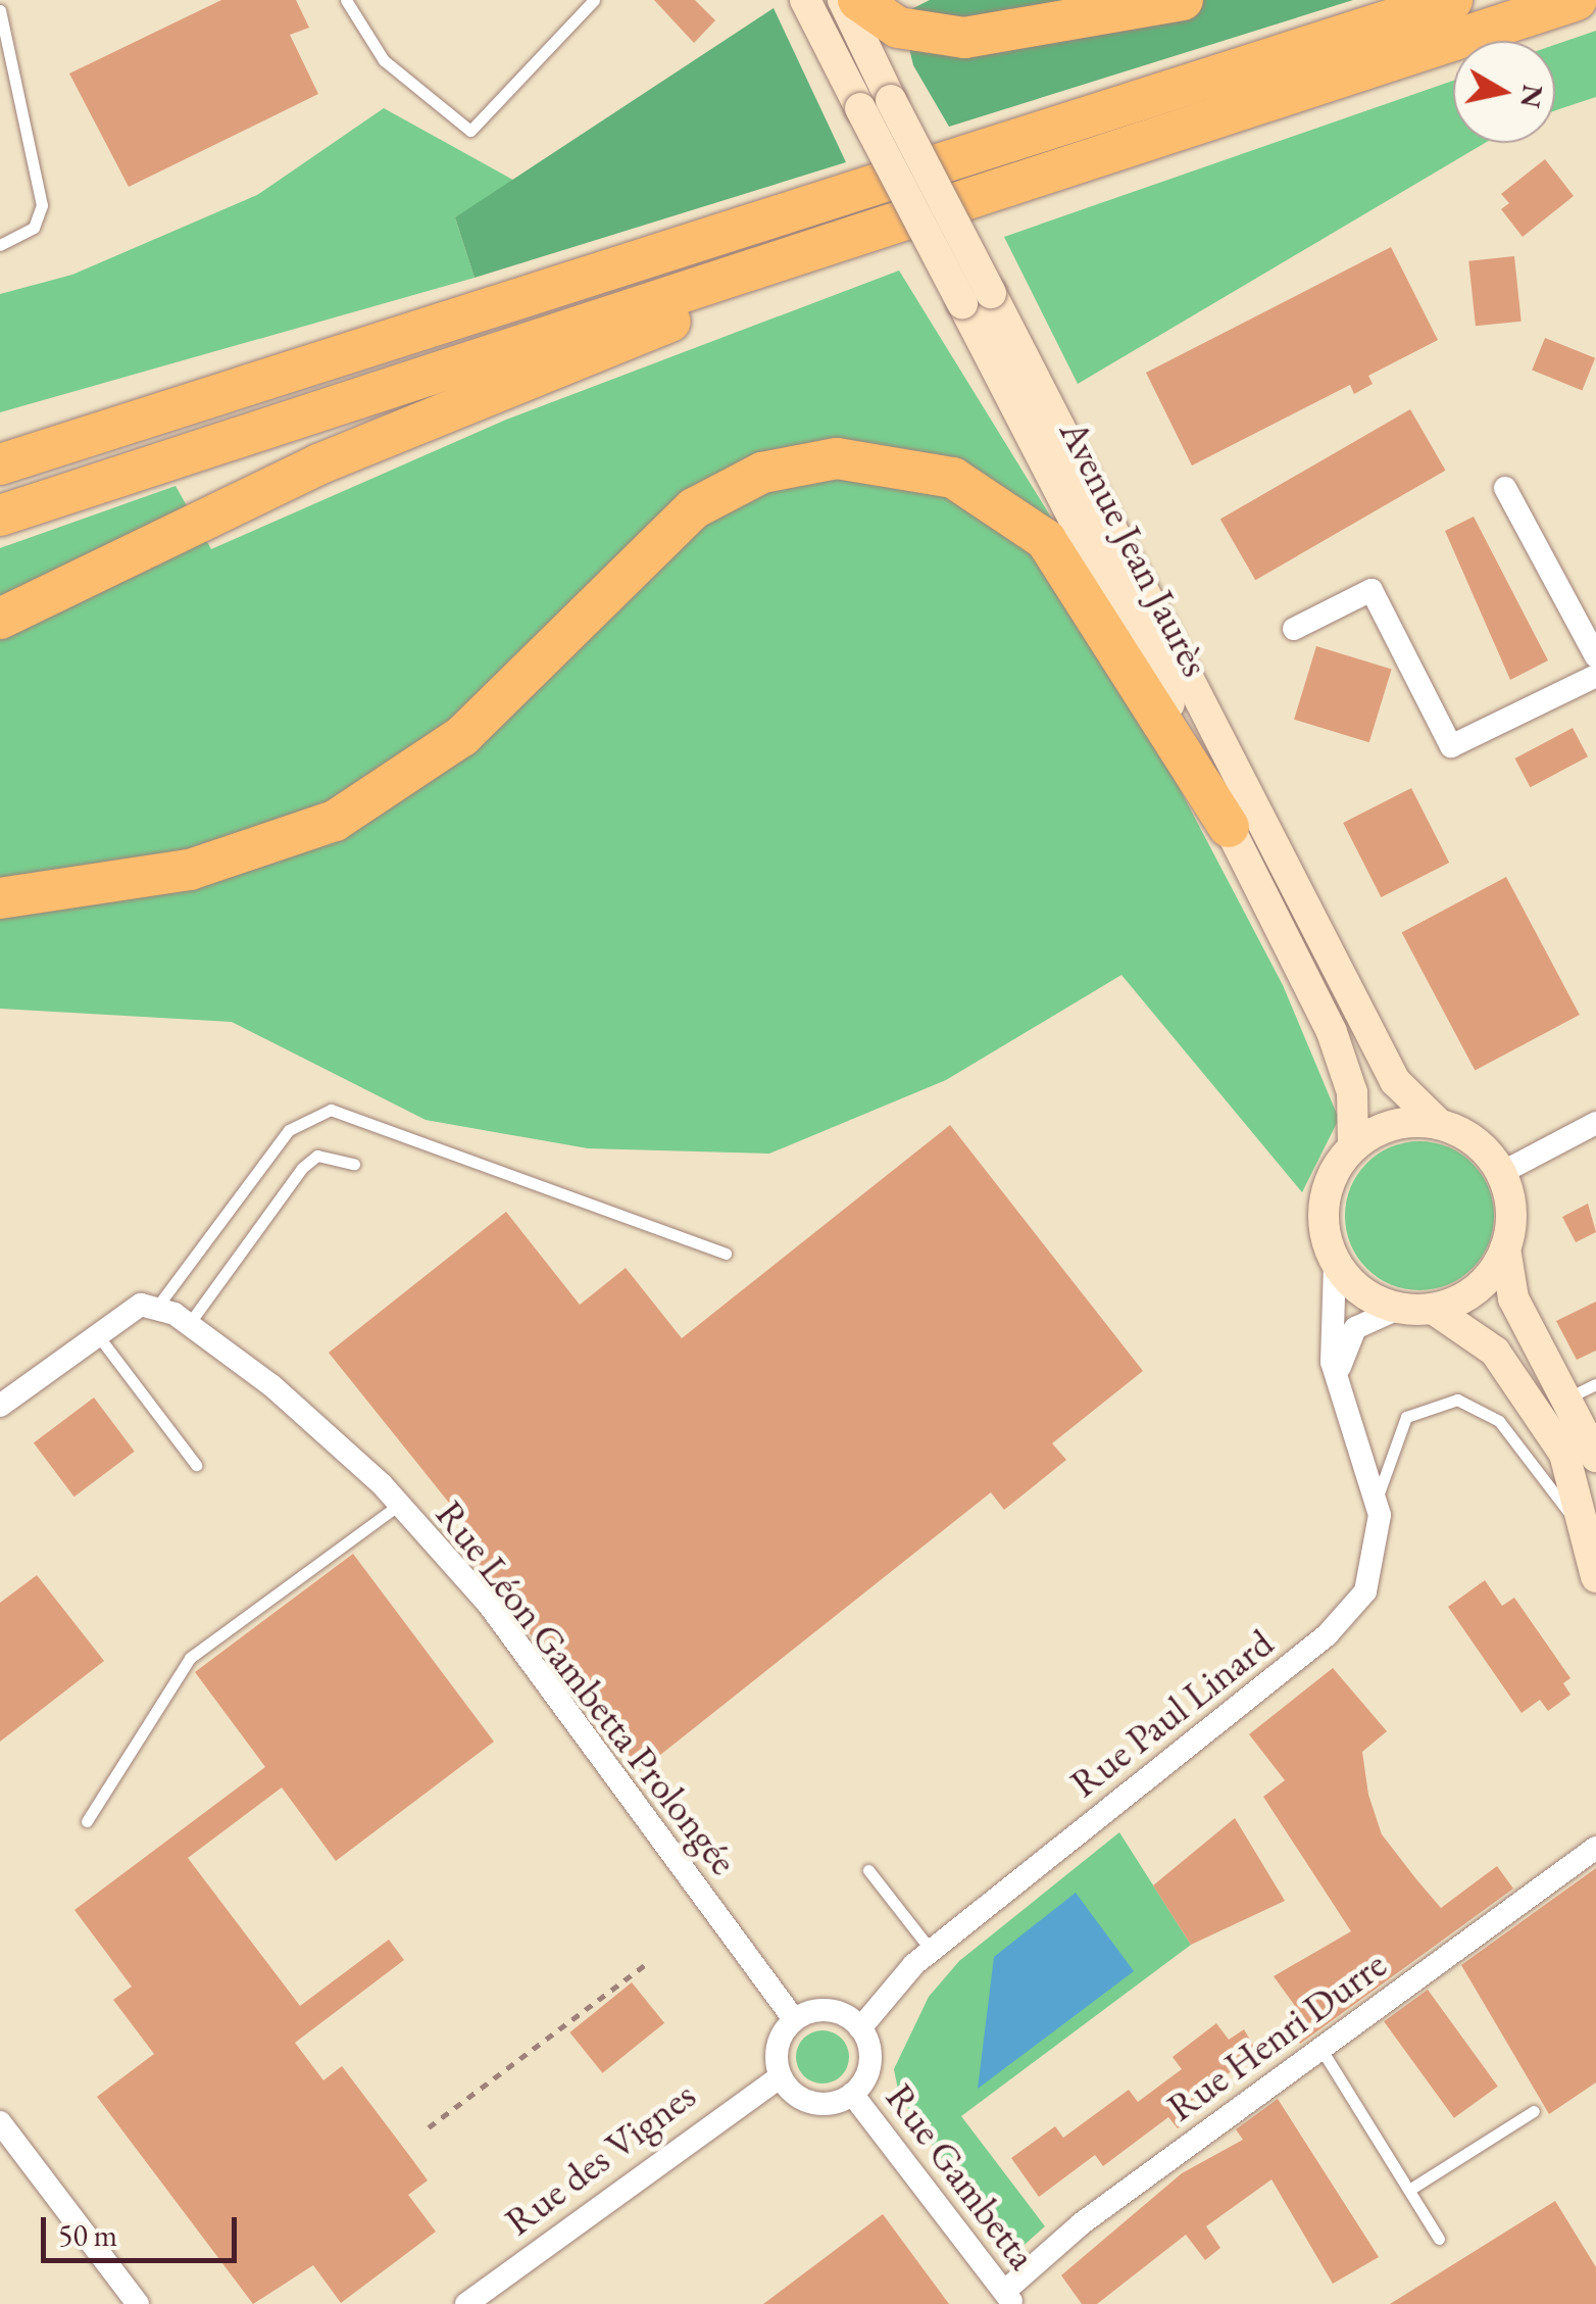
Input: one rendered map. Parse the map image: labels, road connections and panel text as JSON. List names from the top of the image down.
{
  "streets": {
    "main road": ["Avenue Jean Jaurès"],
    "street": [
      "Rue Léon Gambetta Prolongée",
      "Rue Paul Linard",
      "Rue Henri Durre",
      "Rue des Vignes",
      "Rue Gambetta"
    ]
  },
  "crossings": [
    ["Avenue Jean Jaurès", "Rue Paul Linard"],
    ["Rue Léon Gambetta Prolongée", "Rue Paul Linard"],
    ["Rue Léon Gambetta Prolongée", "Rue des Vignes"],
    ["Rue Léon Gambetta Prolongée", "Rue Gambetta"],
    ["Rue Paul Linard", "Rue des Vignes"],
    ["Rue Paul Linard", "Rue Gambetta"],
    ["Rue Henri Durre", "Rue Gambetta"],
    ["Rue des Vignes", "Rue Gambetta"]
  ],
  "scale_bar": "50 m",
  "north": "right"
}
